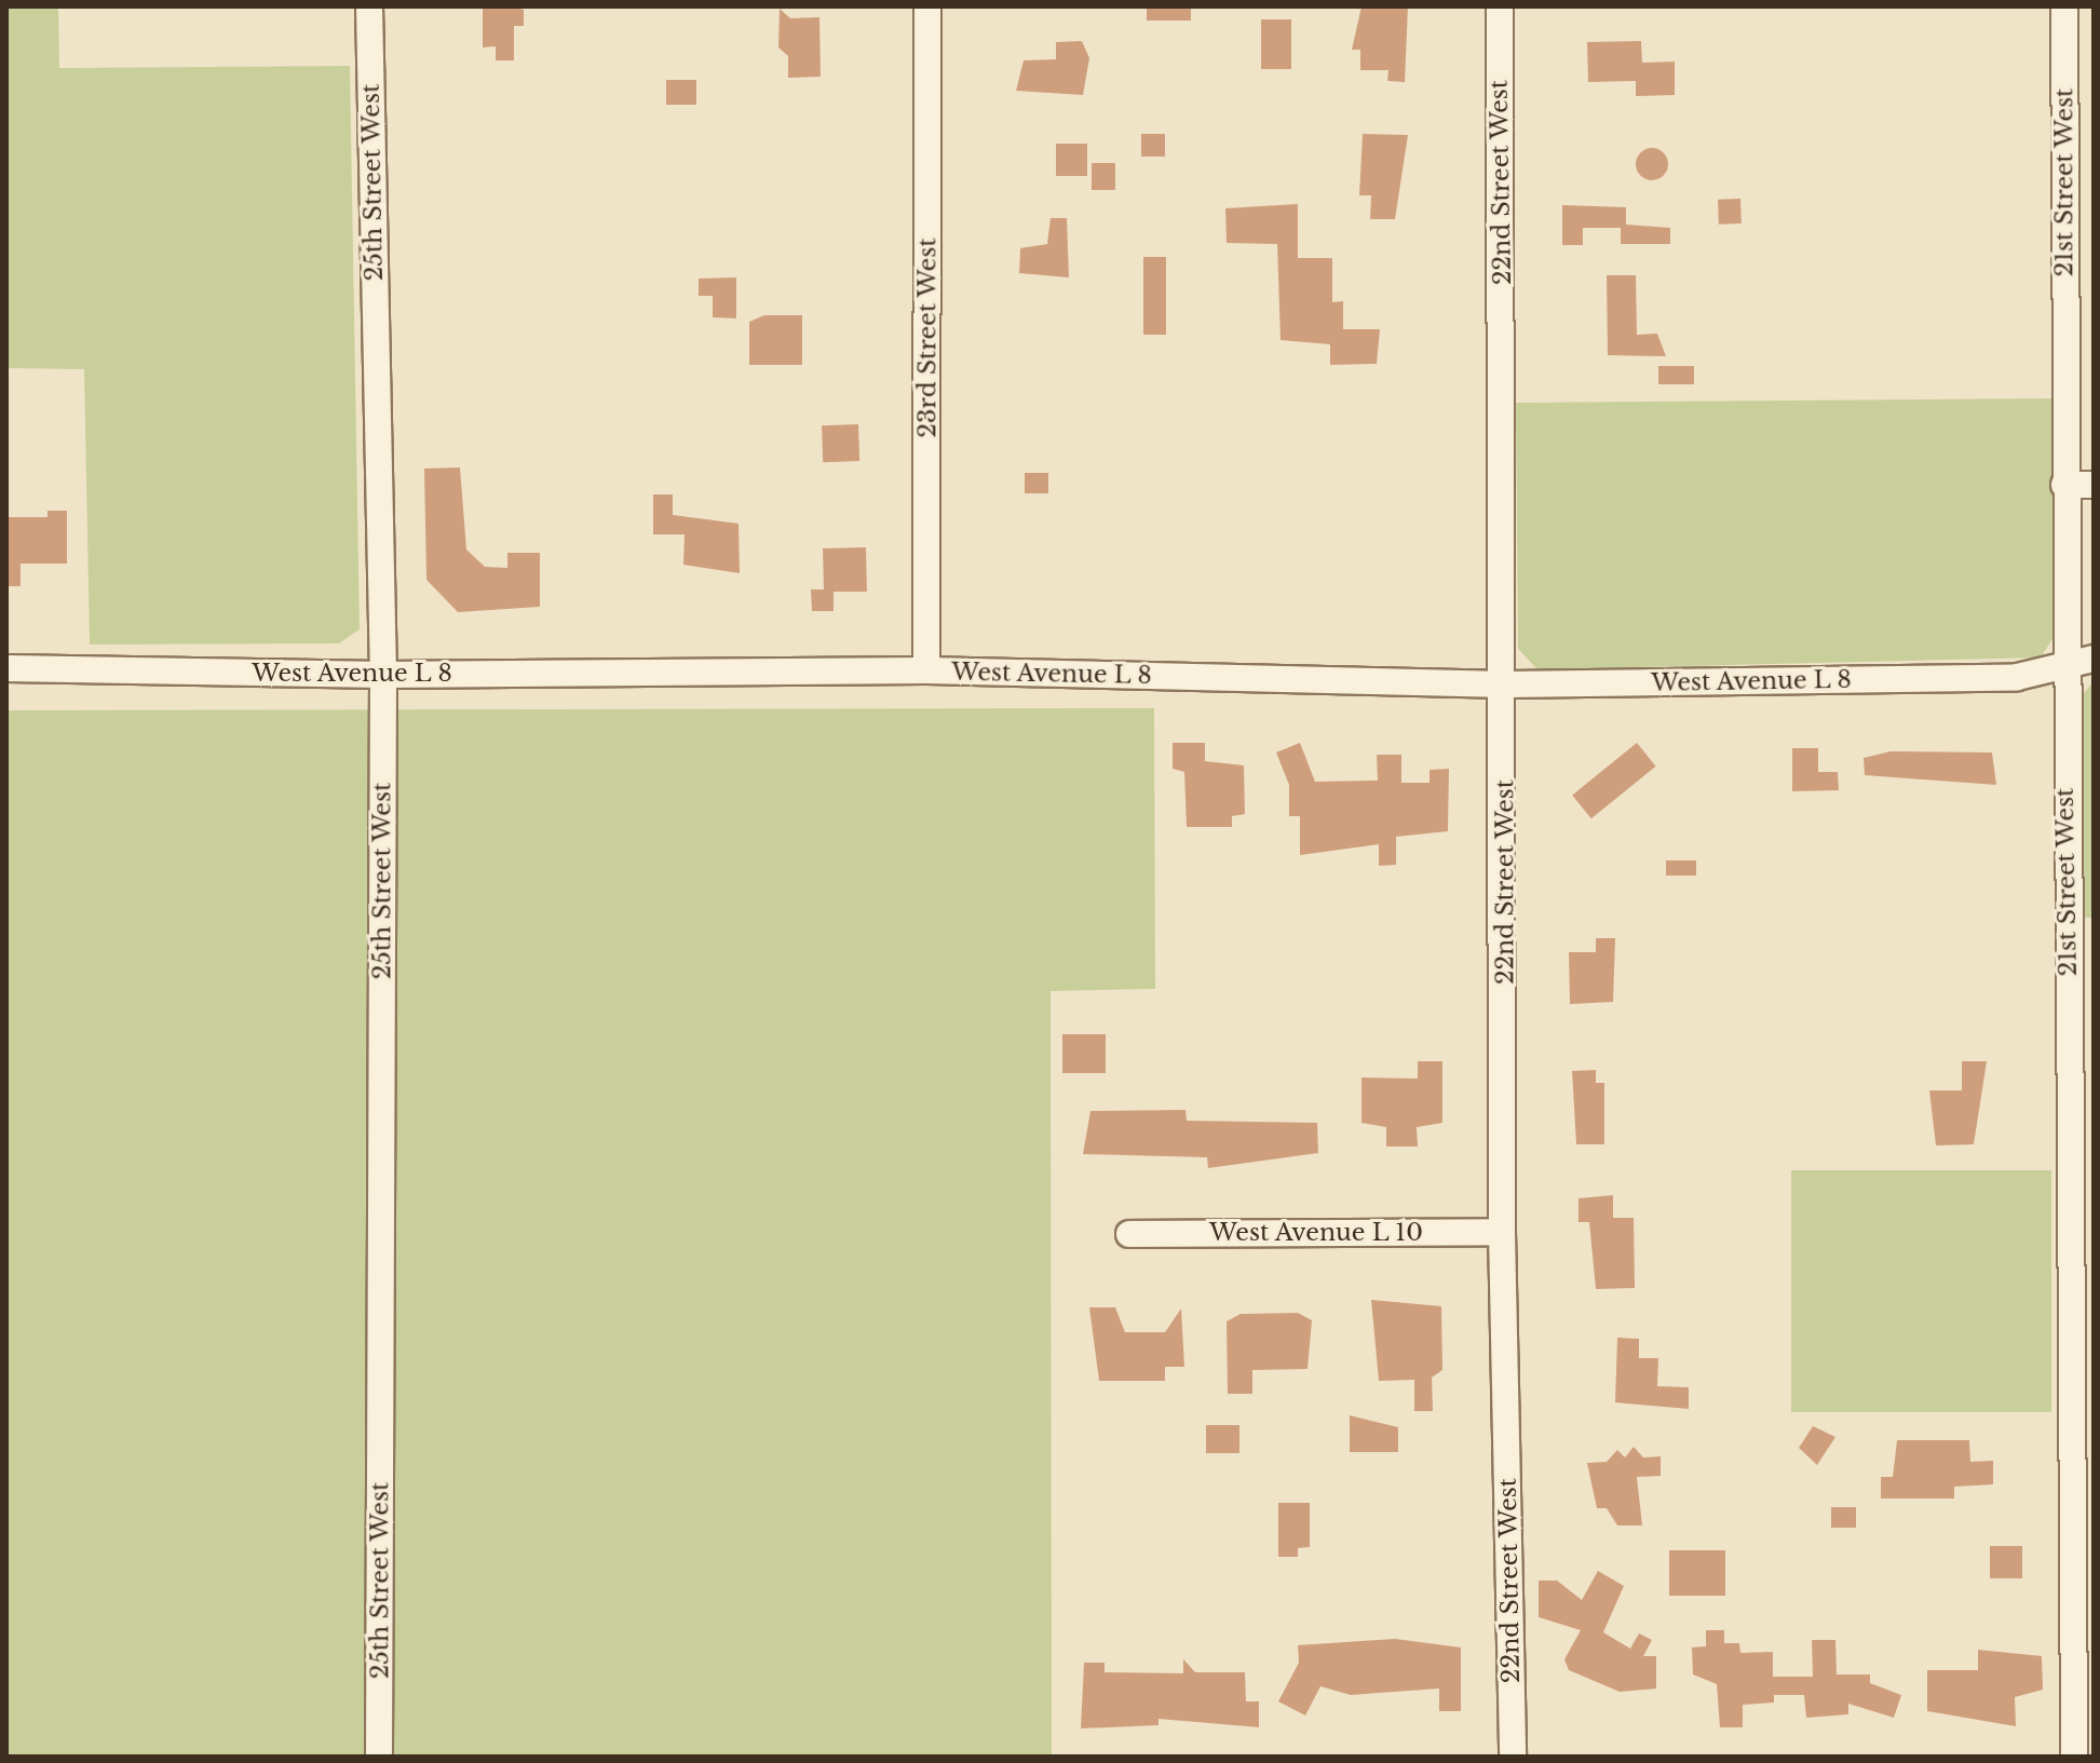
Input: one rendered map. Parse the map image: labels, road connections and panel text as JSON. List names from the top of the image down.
{
  "streets": {
    "street": [
      "25th Street West",
      "22nd Street West",
      "21st Street West",
      "23rd Street West",
      "West Avenue L 8",
      "West Avenue L 10"
    ]
  },
  "crossings": [
    ["25th Street West", "West Avenue L 8"],
    ["22nd Street West", "West Avenue L 8"],
    ["22nd Street West", "West Avenue L 10"],
    ["21st Street West", "West Avenue L 8"],
    ["23rd Street West", "West Avenue L 8"]
  ]
}
